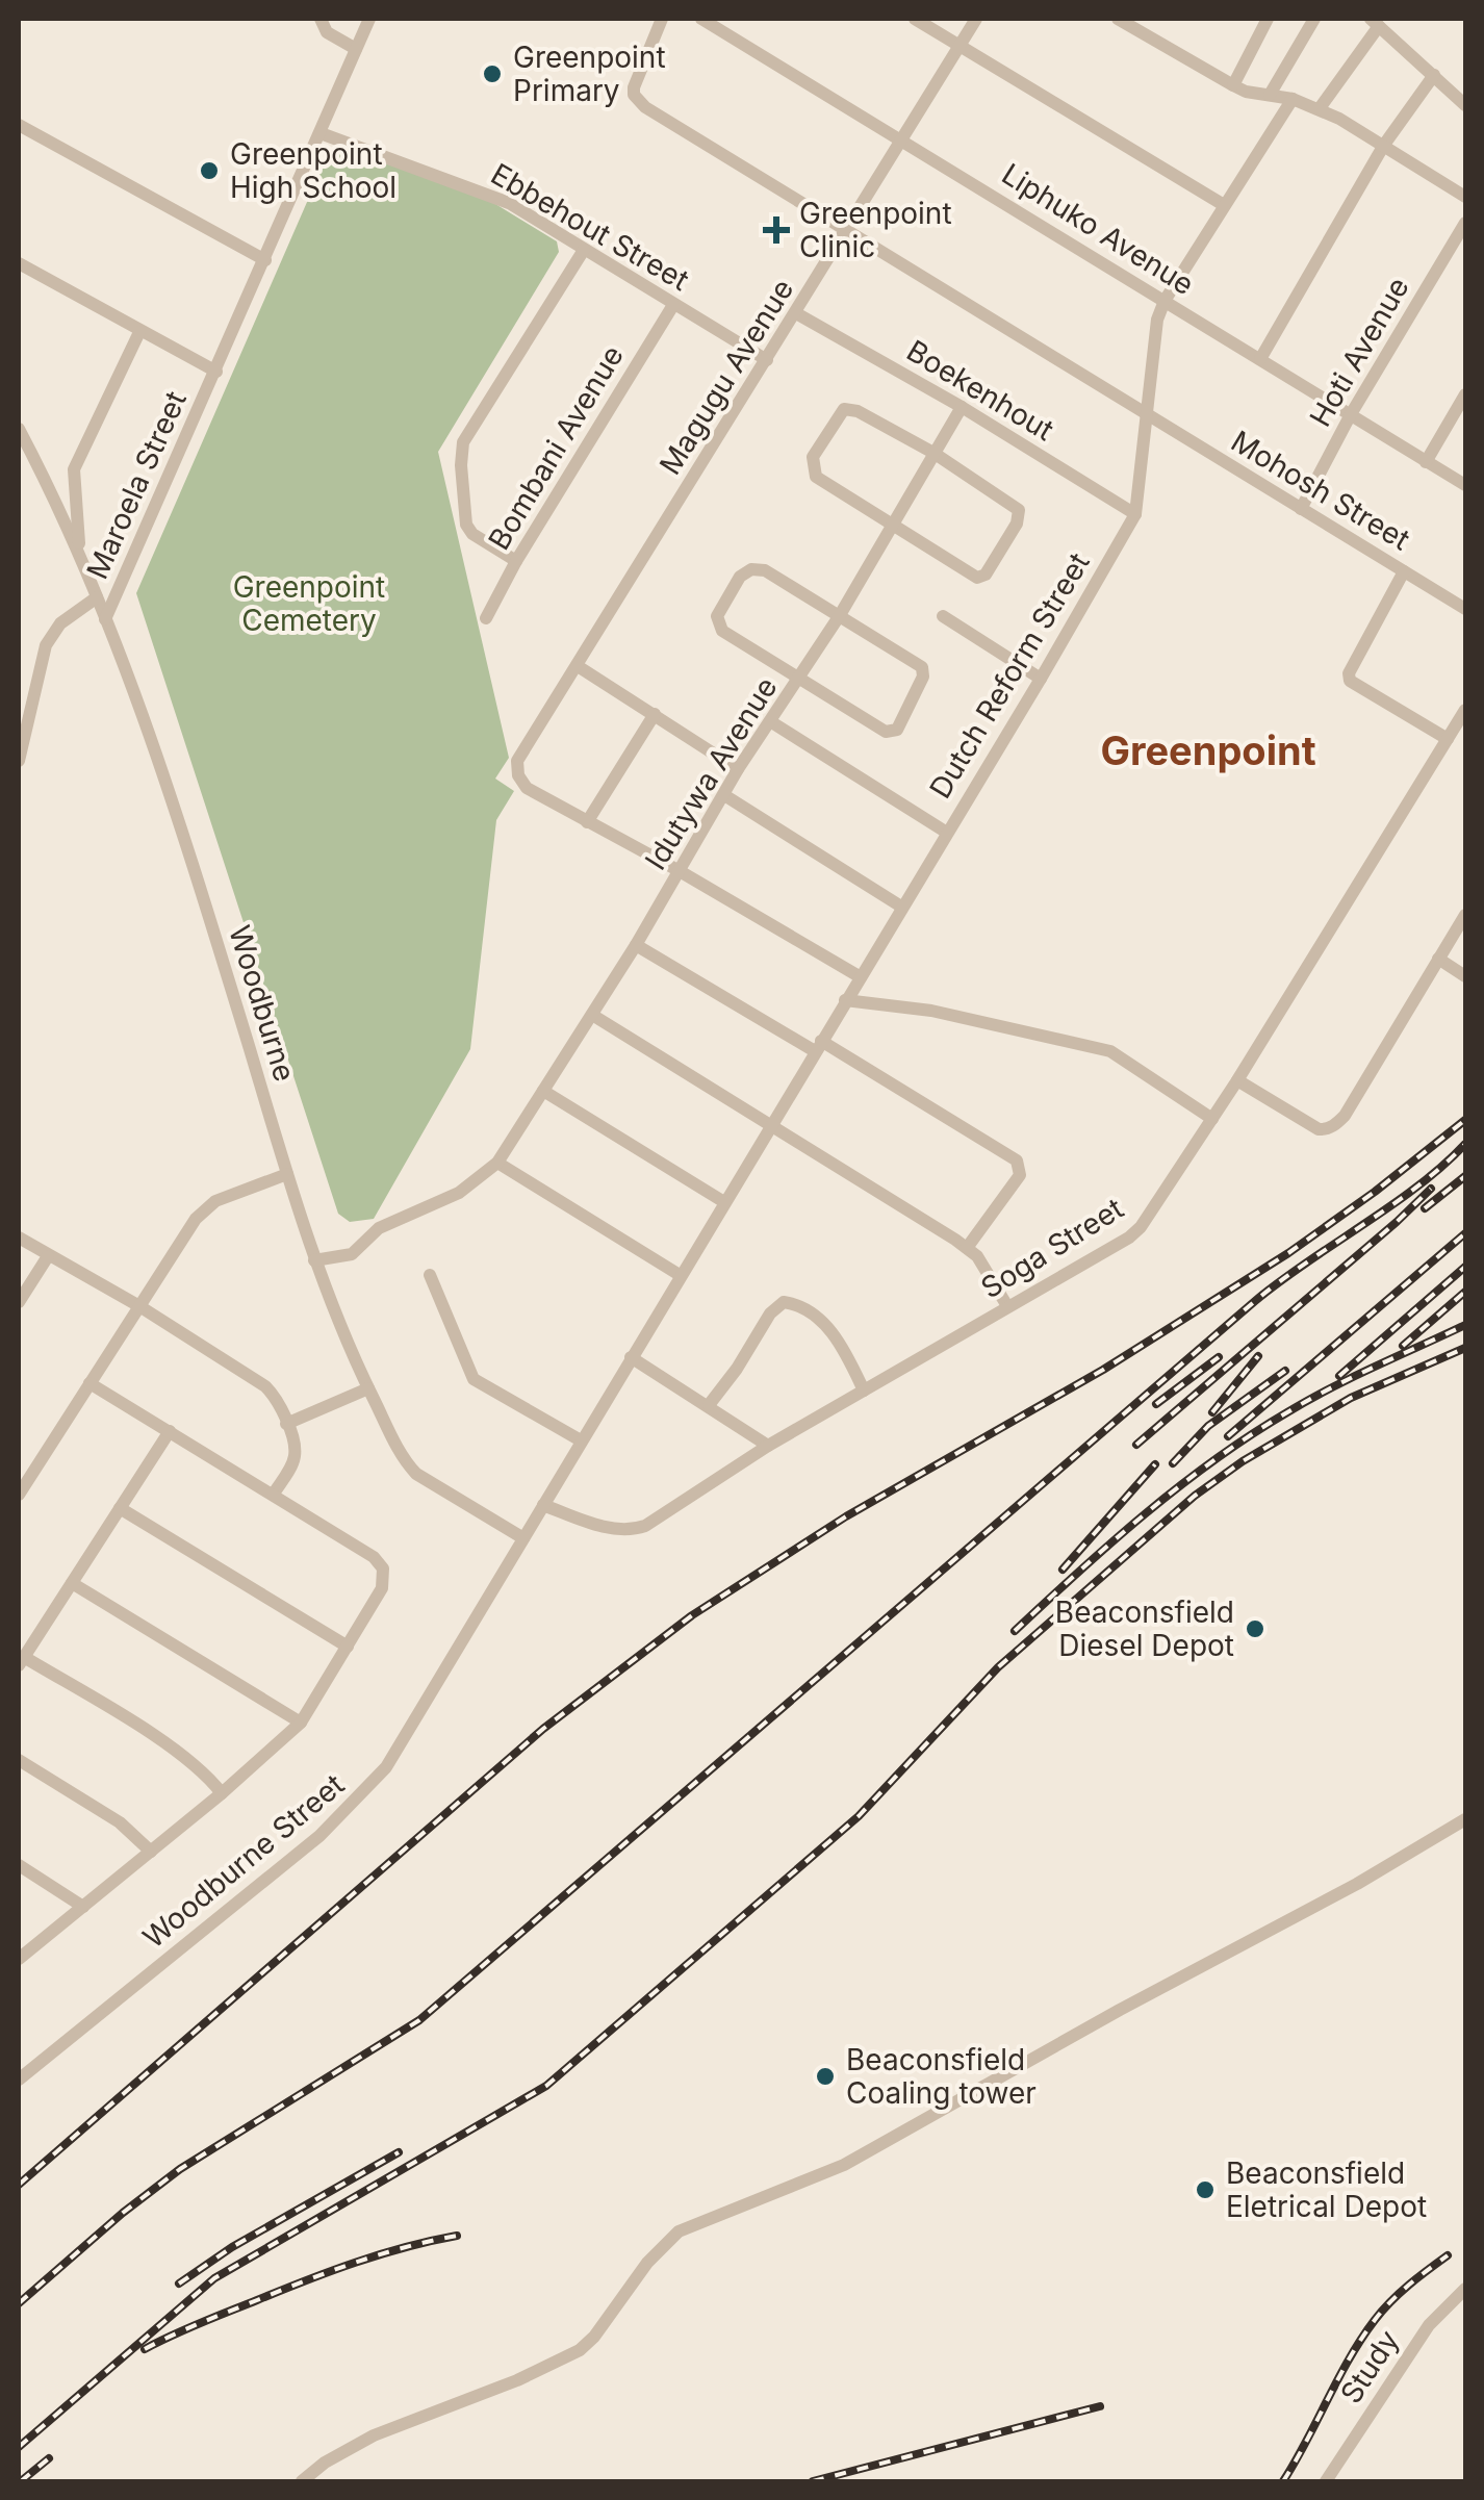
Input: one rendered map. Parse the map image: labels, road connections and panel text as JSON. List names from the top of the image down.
{
  "streets": {
    "street": [
      "Ebbehout Street",
      "Liphuko Avenue",
      "Hoti Avenue",
      "Magugu Avenue",
      "Boekenhout",
      "Bombani Avenue",
      "Maroela Street",
      "Mohosh Street",
      "Dutch Reform Street",
      "Idutywa Avenue",
      "Woodburne",
      "Soga Street",
      "Woodburne Street",
      "Study"
    ]
  },
  "crossings": [
    ["Ebbehout Street", "Magugu Avenue"],
    ["Ebbehout Street", "Bombani Avenue"],
    ["Ebbehout Street", "Maroela Street"],
    ["Liphuko Avenue", "Hoti Avenue"],
    ["Liphuko Avenue", "Magugu Avenue"],
    ["Liphuko Avenue", "Dutch Reform Street"],
    ["Hoti Avenue", "Mohosh Street"],
    ["Magugu Avenue", "Boekenhout"],
    ["Boekenhout", "Dutch Reform Street"],
    ["Boekenhout", "Idutywa Avenue"],
    ["Maroela Street", "Woodburne"],
    ["Mohosh Street", "Dutch Reform Street"],
    ["Dutch Reform Street", "Woodburne"],
    ["Dutch Reform Street", "Soga Street"],
    ["Dutch Reform Street", "Woodburne Street"],
    ["Woodburne", "Woodburne Street"]
  ],
  "districts": ["Greenpoint"],
  "parks": ["Greenpoint Cemetery"],
  "places": {
    "other": [
      "Greenpoint Primary",
      "Greenpoint High School",
      "Beaconsfield Diesel Depot",
      "Beaconsfield Coaling tower",
      "Beaconsfield Eletrical Depot"
    ],
    "health": ["Greenpoint Clinic"]
  }
}
